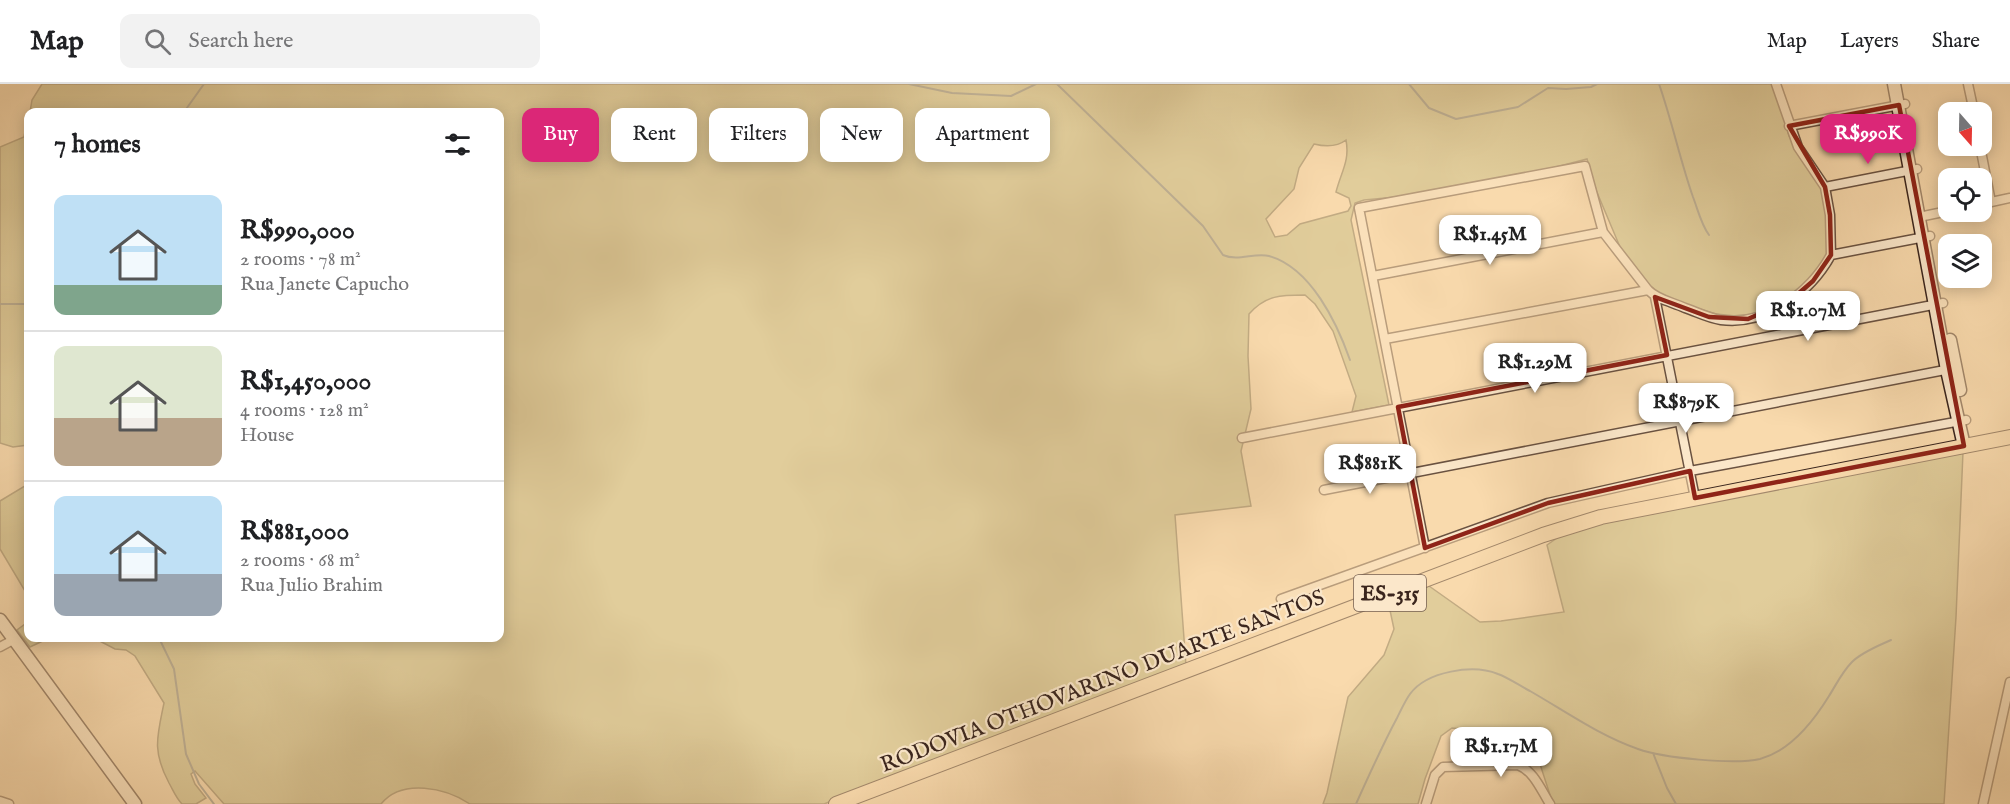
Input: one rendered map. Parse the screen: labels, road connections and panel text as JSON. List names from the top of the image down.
{
  "streets": {
    "main road": ["ES-315", "RODOVIA OTHOVARINO DUARTE SANTOS"]
  },
  "north": "bottom",
  "page": {
    "header": "Map",
    "search": "Search here",
    "nav": ["Map", "Layers", "Share"],
    "chip": [
      "Buy",
      "Rent",
      "Filters",
      "New",
      "Apartment"
    ],
    "heading": "7 homes",
    "price": [
      "R$990K",
      "R$1.45M",
      "R$1.07M",
      "R$1.29M",
      "R$879K",
      "R$881K",
      "R$1.17M"
    ],
    "list": [
      {
        "name": "R$990,000",
        "note": "2 rooms · 78 m² · Rua Janete Capucho"
      },
      {
        "name": "R$1,450,000",
        "note": "4 rooms · 128 m² · House"
      },
      {
        "name": "R$881,000",
        "note": "2 rooms · 68 m² · Rua Julio Brahim"
      }
    ]
  }
}
